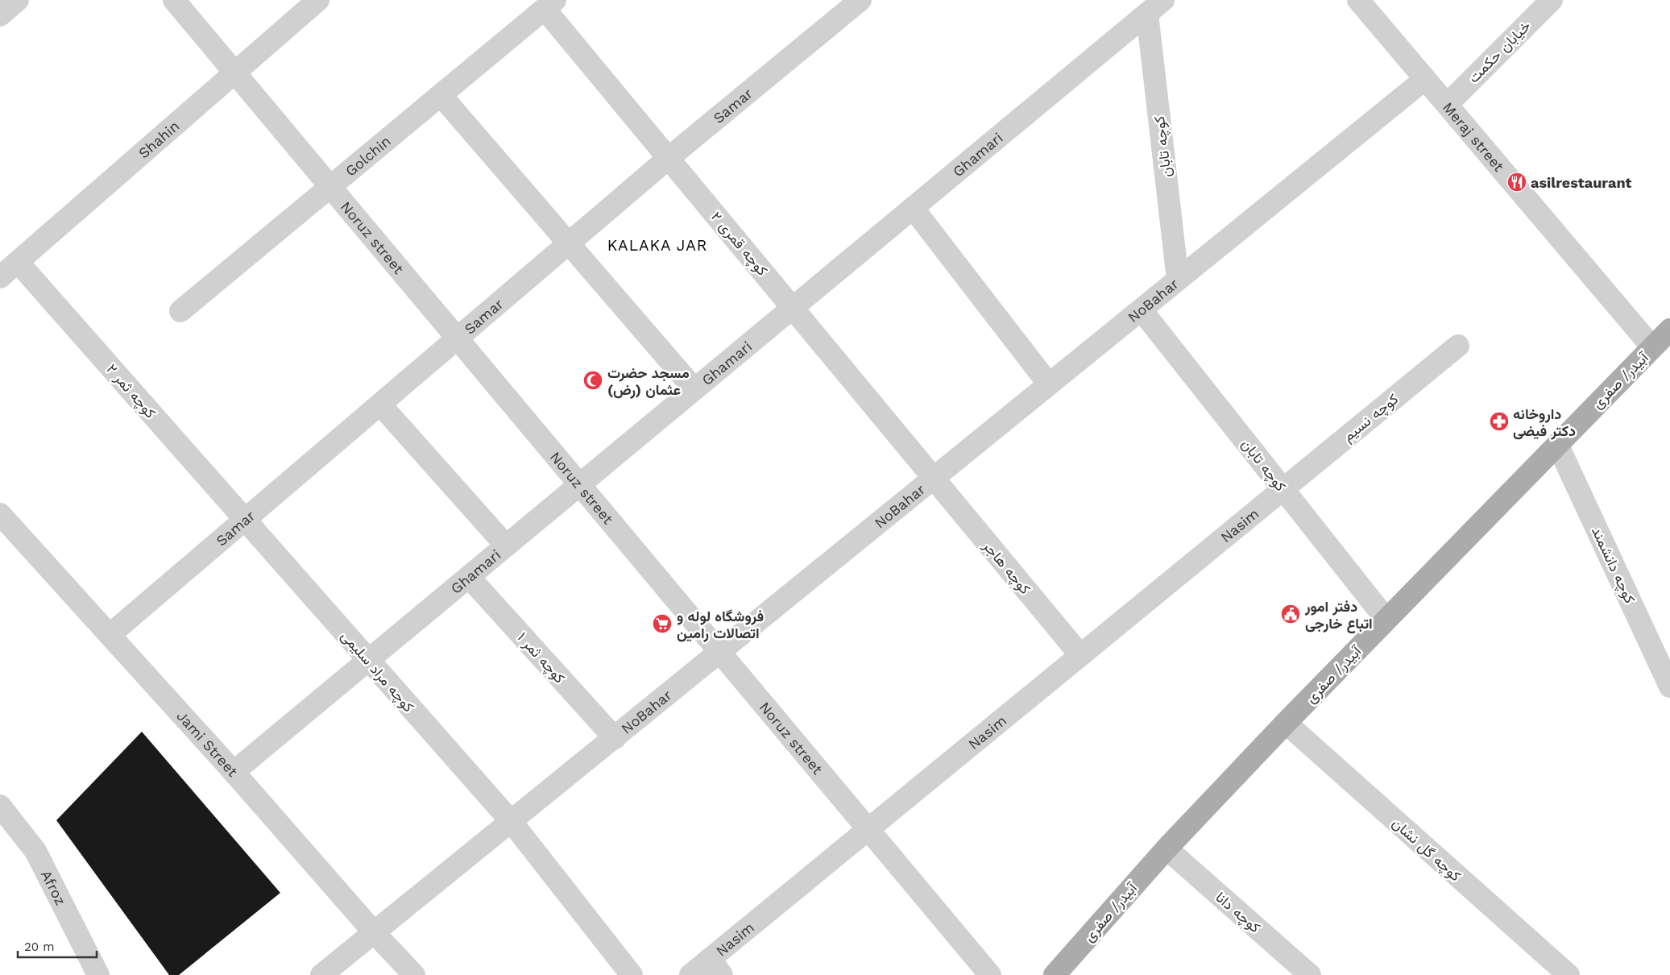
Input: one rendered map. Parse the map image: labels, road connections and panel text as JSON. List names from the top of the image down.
{
  "streets": {
    "main road": ["آبیدر/ صفری"],
    "street": [
      "خیابان حکمت",
      "Samar",
      "Meraj street",
      "Shahin",
      "کوچه تابان",
      "Ghamari",
      "Golchin",
      "Noruz street",
      "کوچه قمری ۲",
      "NoBahar",
      "کوچه ثمر ۲",
      "کوچه نسیم",
      "Nasim",
      "کوچه دانشمند",
      "کوچه هاجر",
      "کوچه ثمر ۱",
      "کوچه مراد سلیمی",
      "Jami Street",
      "کوچه گل نشان",
      "Afroz",
      "کوچه دانا"
    ]
  },
  "crossings": [
    ["خیابان حکمت", "Meraj street"],
    ["Samar", "Noruz street"],
    ["Samar", "کوچه قمری ۲"],
    ["Samar", "کوچه ثمر ۲"],
    ["Samar", "کوچه مراد سلیمی"],
    ["Samar", "Jami Street"],
    ["Meraj street", "NoBahar"],
    ["Meraj street", "آبیدر/ صفری"],
    ["Shahin", "Noruz street"],
    ["Shahin", "کوچه ثمر ۲"],
    ["کوچه تابان", "Ghamari"],
    ["کوچه تابان", "NoBahar"],
    ["کوچه تابان", "آبیدر/ صفری"],
    ["کوچه تابان", "کوچه نسیم"],
    ["کوچه تابان", "Nasim"],
    ["Ghamari", "Noruz street"],
    ["Ghamari", "کوچه قمری ۲"],
    ["Ghamari", "کوچه ثمر ۱"],
    ["Ghamari", "کوچه مراد سلیمی"],
    ["Ghamari", "Jami Street"],
    ["Golchin", "Noruz street"],
    ["Golchin", "کوچه قمری ۲"],
    ["Noruz street", "NoBahar"],
    ["Noruz street", "Nasim"],
    ["کوچه قمری ۲", "NoBahar"],
    ["کوچه قمری ۲", "کوچه هاجر"],
    ["NoBahar", "کوچه هاجر"],
    ["NoBahar", "کوچه ثمر ۱"],
    ["NoBahar", "کوچه مراد سلیمی"],
    ["NoBahar", "Jami Street"],
    ["آبیدر/ صفری", "کوچه دانشمند"],
    ["آبیدر/ صفری", "کوچه گل نشان"],
    ["آبیدر/ صفری", "کوچه دانا"],
    ["کوچه ثمر ۲", "کوچه مراد سلیمی"],
    ["کوچه نسیم", "Nasim"],
    ["Nasim", "کوچه هاجر"]
  ],
  "districts": ["KALAKA JAR"],
  "places": {
    "restaurant": ["asilrestaurant"],
    "mosque": ["مسجد حضرت عثمان (رض)"],
    "pharmacy": ["داروخانه دکتر فیضی"],
    "public building": ["دفتر امور اتباع خارجی"],
    "supermarket": ["فروشگاه لوله و اتصالات رامین"]
  },
  "scale_bar": "20 m"
}
